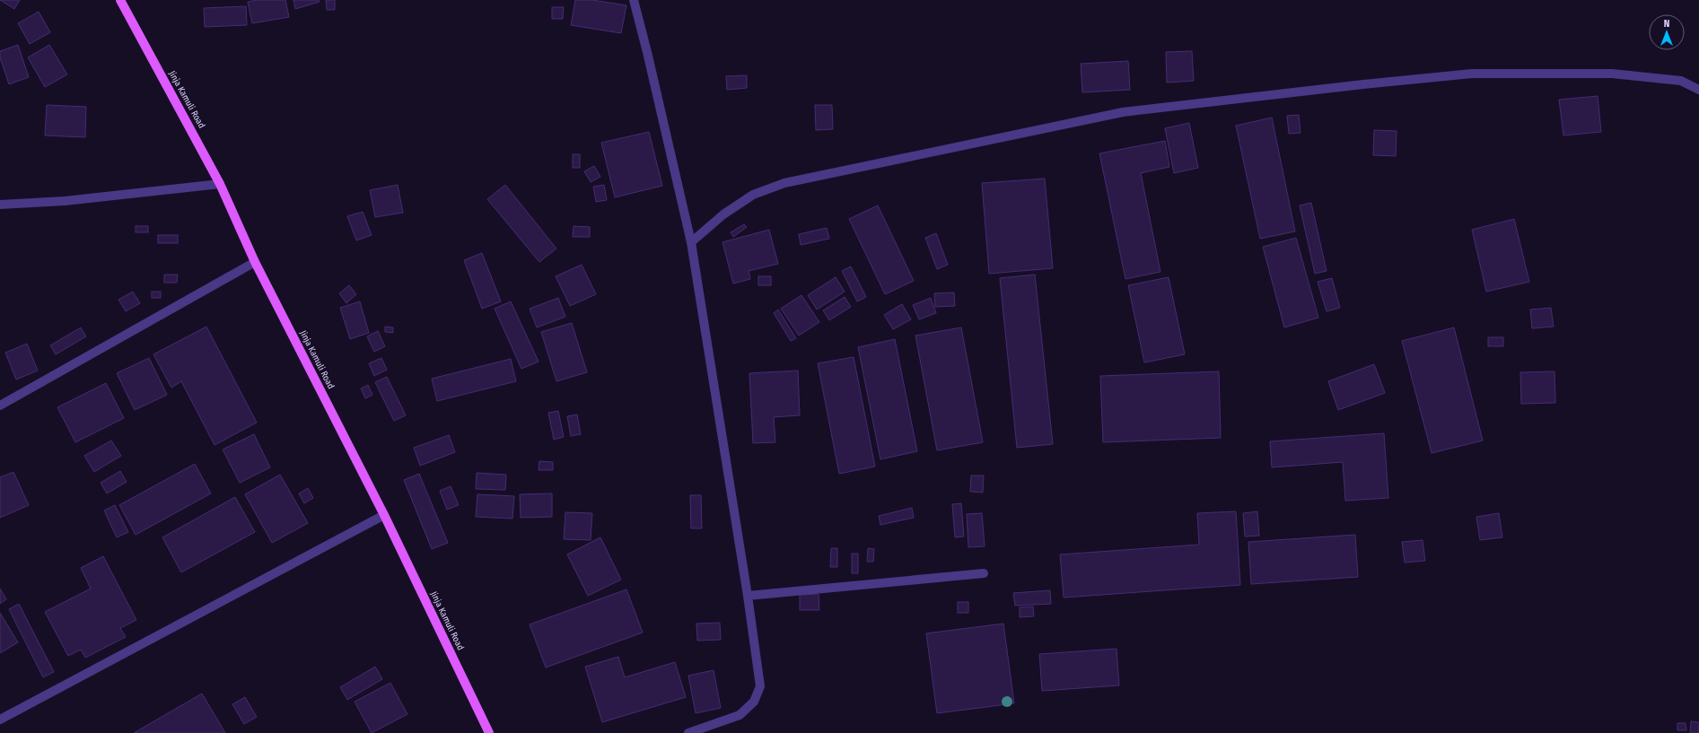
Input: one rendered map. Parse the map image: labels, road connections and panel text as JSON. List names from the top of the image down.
{
  "streets": {
    "main road": ["Jinja Kamuli Road"]
  },
  "north": "top"
}
